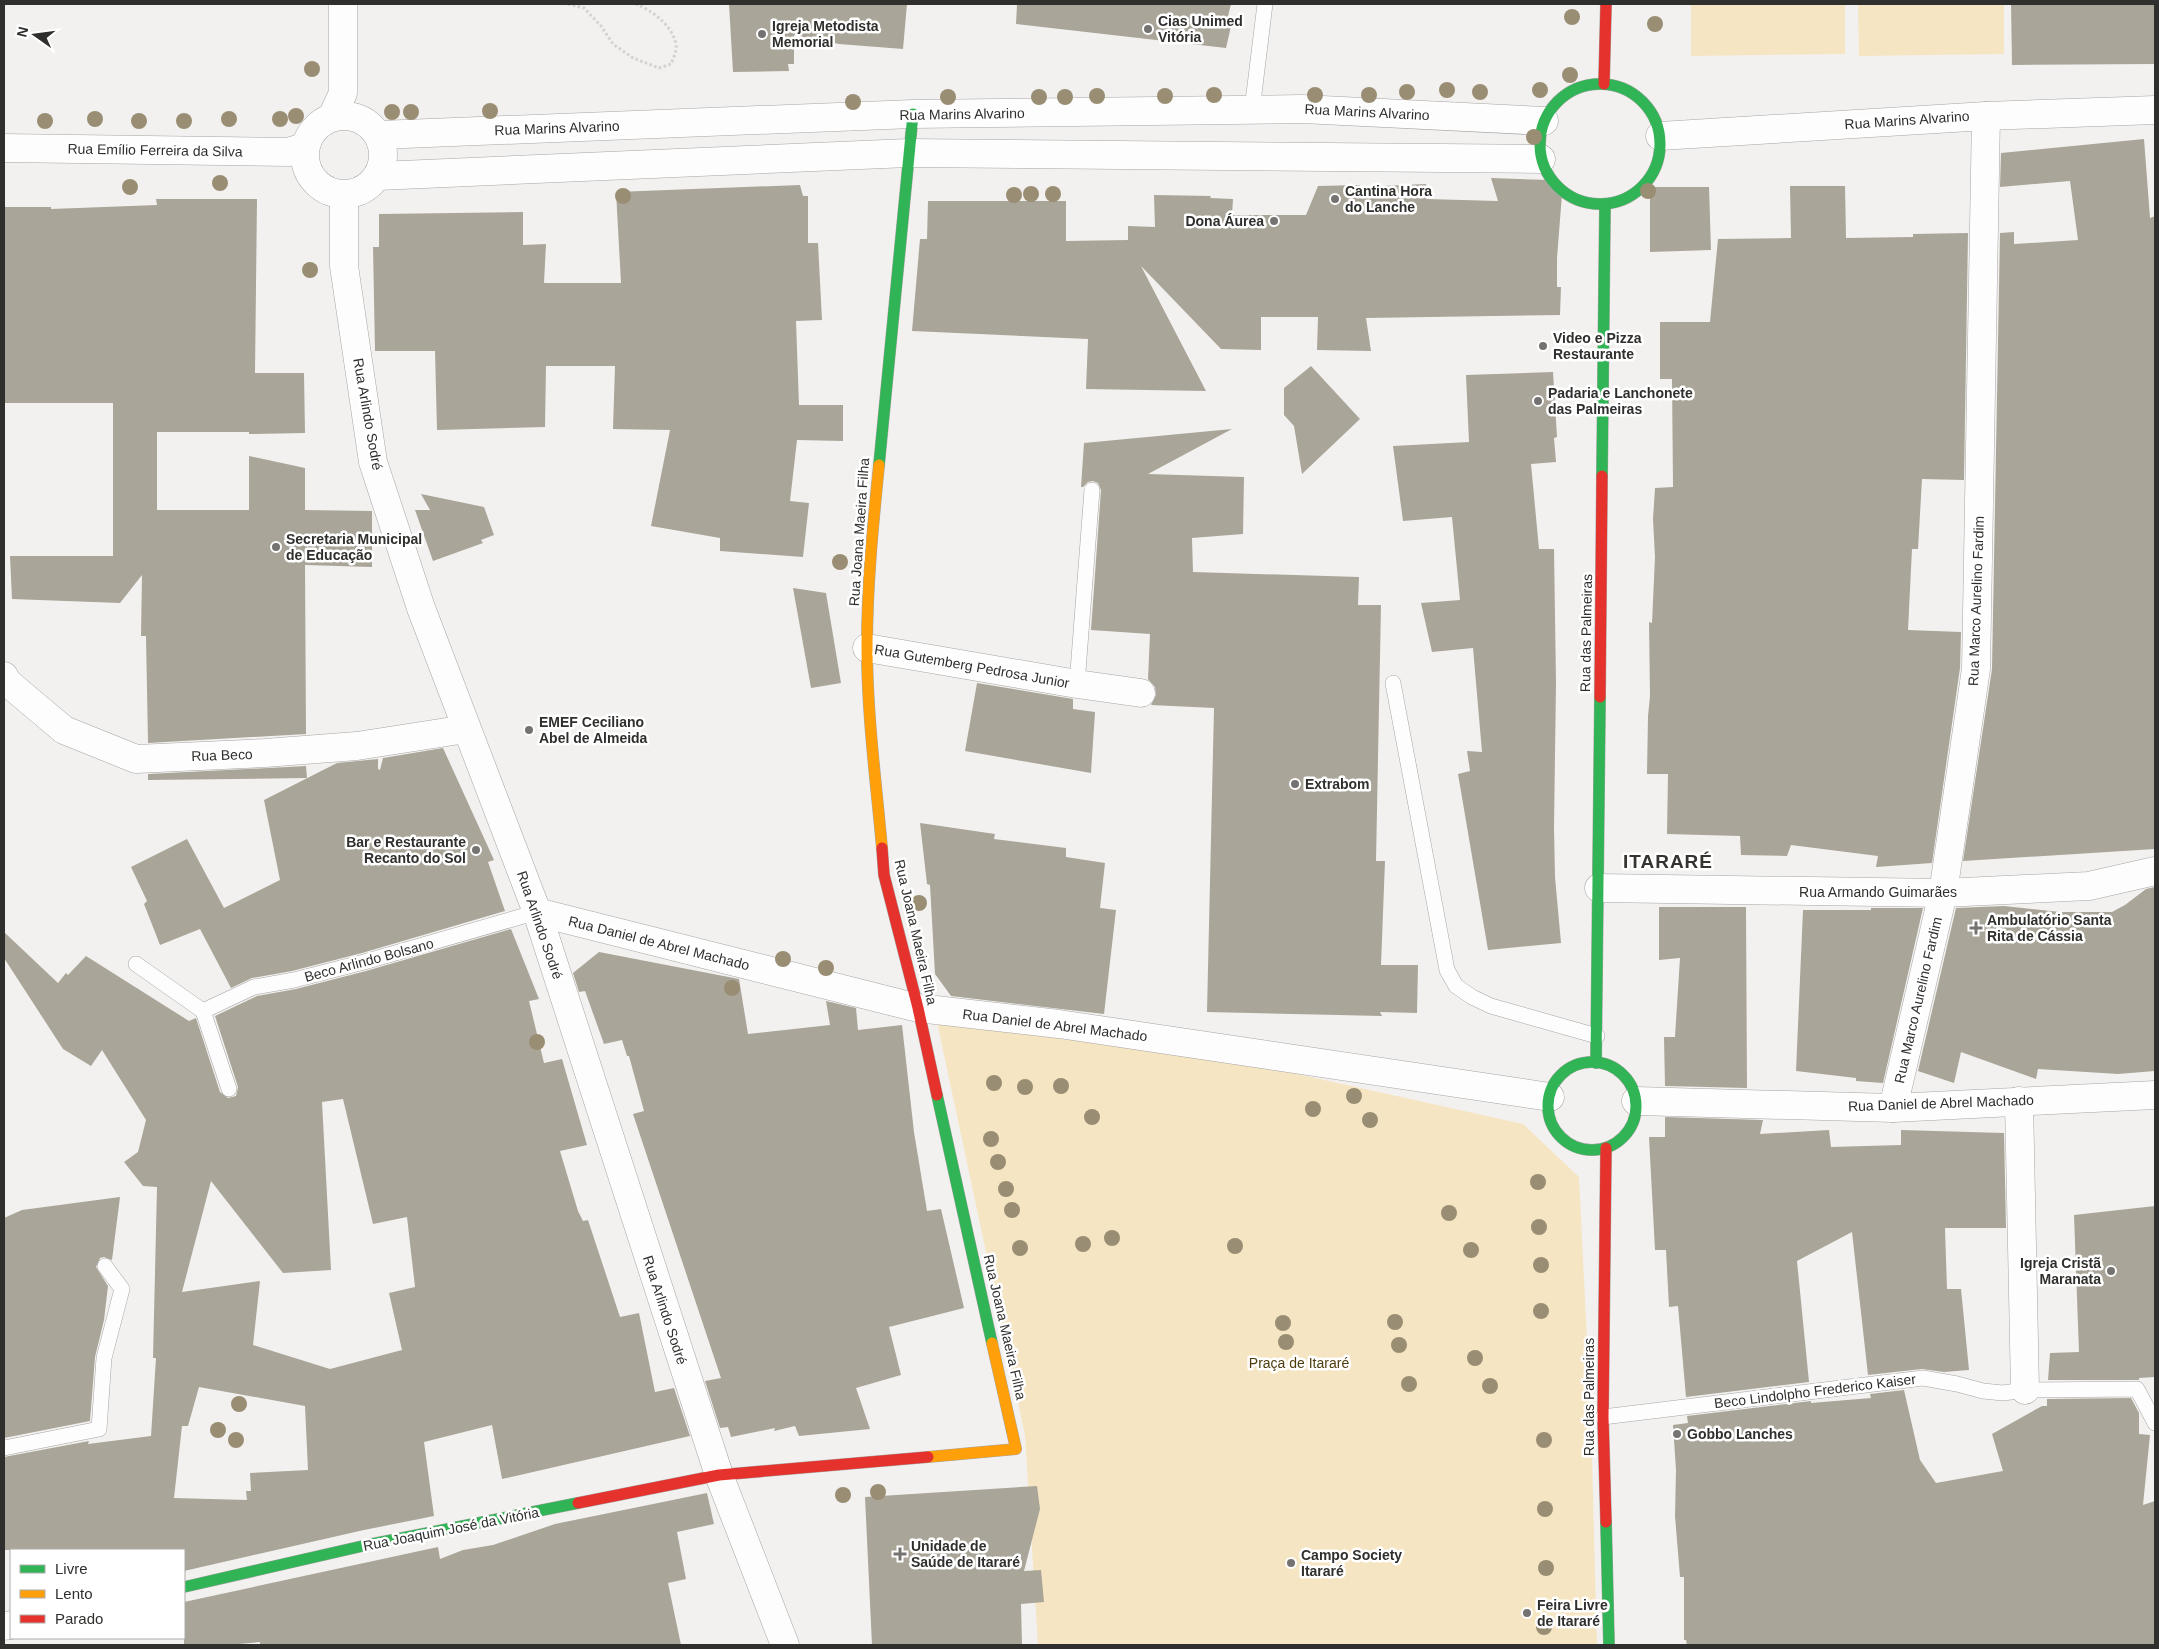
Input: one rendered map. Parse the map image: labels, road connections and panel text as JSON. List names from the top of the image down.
{
  "streets": {
    "street": [
      "Rua Marins Alvarino",
      "Rua Emílio Ferreira da Silva",
      "Rua Arlindo Sodré",
      "Rua Joana Maeira Filha",
      "Rua Marco Aurelino Fardim",
      "Rua das Palmeiras",
      "Rua Gutemberg Pedrosa Junior",
      "Rua Beco",
      "Rua Armando Guimarães",
      "Rua Daniel de Abrel Machado",
      "Rua Joaquim José da Vitória"
    ],
    "lane": ["Beco Arlindo Bolsano", "Beco Lindolpho Frederico Kaiser"]
  },
  "crossings": [
    ["Rua Marins Alvarino", "Rua Emílio Ferreira da Silva"],
    ["Rua Marins Alvarino", "Rua Arlindo Sodré"],
    ["Rua Marins Alvarino", "Rua Joana Maeira Filha"],
    ["Rua Marins Alvarino", "Rua Marco Aurelino Fardim"],
    ["Rua Marins Alvarino", "Rua das Palmeiras"],
    ["Rua Emílio Ferreira da Silva", "Rua Arlindo Sodré"],
    ["Rua Arlindo Sodré", "Rua Joana Maeira Filha"],
    ["Rua Arlindo Sodré", "Rua Beco"],
    ["Rua Arlindo Sodré", "Rua Daniel de Abrel Machado"],
    ["Rua Arlindo Sodré", "Beco Arlindo Bolsano"],
    ["Rua Arlindo Sodré", "Rua Joaquim José da Vitória"],
    ["Rua Joana Maeira Filha", "Rua Gutemberg Pedrosa Junior"],
    ["Rua Joana Maeira Filha", "Rua Daniel de Abrel Machado"],
    ["Rua Joana Maeira Filha", "Rua Joaquim José da Vitória"],
    ["Rua Marco Aurelino Fardim", "Rua Armando Guimarães"],
    ["Rua Marco Aurelino Fardim", "Rua Daniel de Abrel Machado"],
    ["Rua das Palmeiras", "Rua Armando Guimarães"],
    ["Rua das Palmeiras", "Rua Daniel de Abrel Machado"],
    ["Rua das Palmeiras", "Beco Lindolpho Frederico Kaiser"],
    ["Rua Daniel de Abrel Machado", "Beco Arlindo Bolsano"]
  ],
  "districts": ["ITARARÉ"],
  "parks": ["Praça de Itararé"],
  "places": {
    "other": [
      "Cias Unimed Vitória",
      "Igreja Metodista Memorial",
      "Cantina Hora do Lanche",
      "Dona Áurea",
      "Video e Pizza Restaurante",
      "Padaria e Lanchonete das Palmeiras",
      "Secretaria Municipal de Educação",
      "EMEF Ceciliano Abel de Almeida",
      "Extrabom",
      "Bar e Restaurante Recanto do Sol",
      "Igreja Cristã Maranata",
      "Gobbo Lanches",
      "Campo Society Itararé",
      "Feira Livre de Itararé"
    ],
    "health": ["Ambulatório Santa Rita de Cássia", "Unidade de Saúde de Itararé"]
  },
  "legend": ["Livre", "Lento", "Parado"],
  "north": "left"
}
